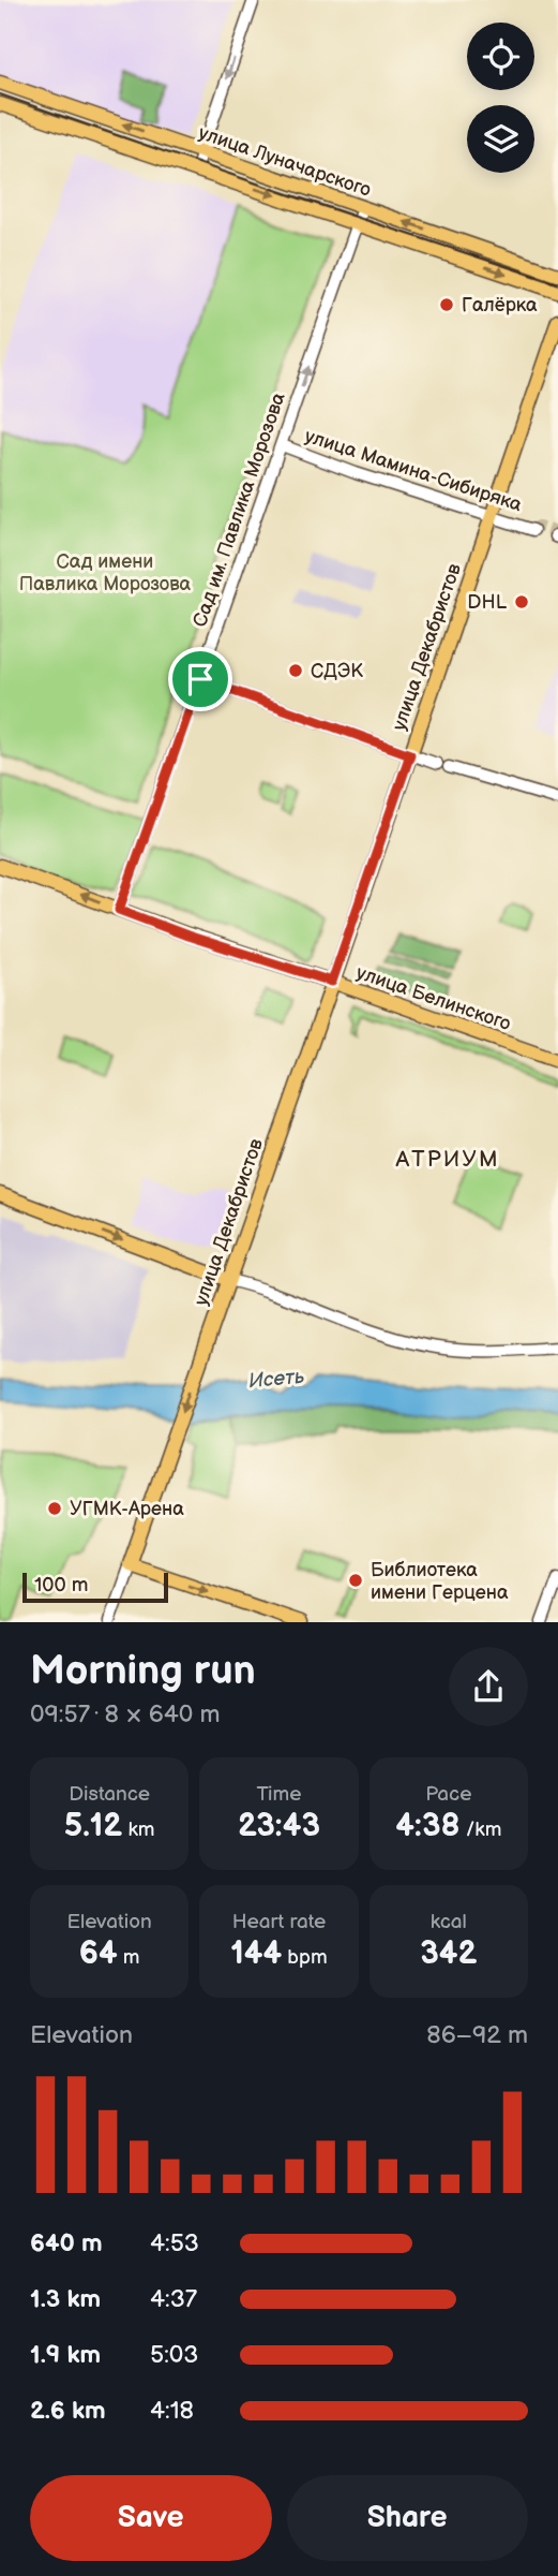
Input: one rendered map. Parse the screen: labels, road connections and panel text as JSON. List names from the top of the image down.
{
  "streets": {
    "main road": ["улица Луначарского", "улица Декабристов", "улица Белинского"],
    "street": ["улица Мамина-Сибиряка", "Сад им. Павлика Морозова"]
  },
  "crossings": [
    ["улица Луначарского", "Сад им. Павлика Морозова"],
    ["улица Мамина-Сибиряка", "Сад им. Павлика Морозова"],
    ["улица Мамина-Сибиряка", "улица Декабристов"],
    ["Сад им. Павлика Морозова", "улица Белинского"],
    ["улица Декабристов", "улица Белинского"]
  ],
  "districts": ["АТРИУМ"],
  "water": ["Исеть"],
  "parks": ["Сад имени Павлика Морозова"],
  "places": [
    "Галёрка",
    "DHL",
    "СДЭК",
    "УГМК-Арена",
    "Библиотека имени Герцена"
  ],
  "scale_bar": "100 m",
  "page": {
    "scale": "100 m",
    "heading": ["Morning run", "09:57 · 8 × 640 m"],
    "stats": [
      ["Distance", "5.12 km"],
      ["Time", "23:43"],
      ["Pace", "4:38 /km"],
      ["Elevation", "64 m"],
      ["Heart rate", "144 bpm"],
      ["kcal", "342"]
    ],
    "chart": ["Elevation", "86–92 m"],
    "list": [
      {
        "name": "640 m",
        "note": "4:53"
      },
      {
        "name": "1.3 km",
        "note": "4:37"
      },
      {
        "name": "1.9 km",
        "note": "5:03"
      },
      {
        "name": "2.6 km",
        "note": "4:18"
      }
    ],
    "buttons": ["Save", "Share"]
  }
}
